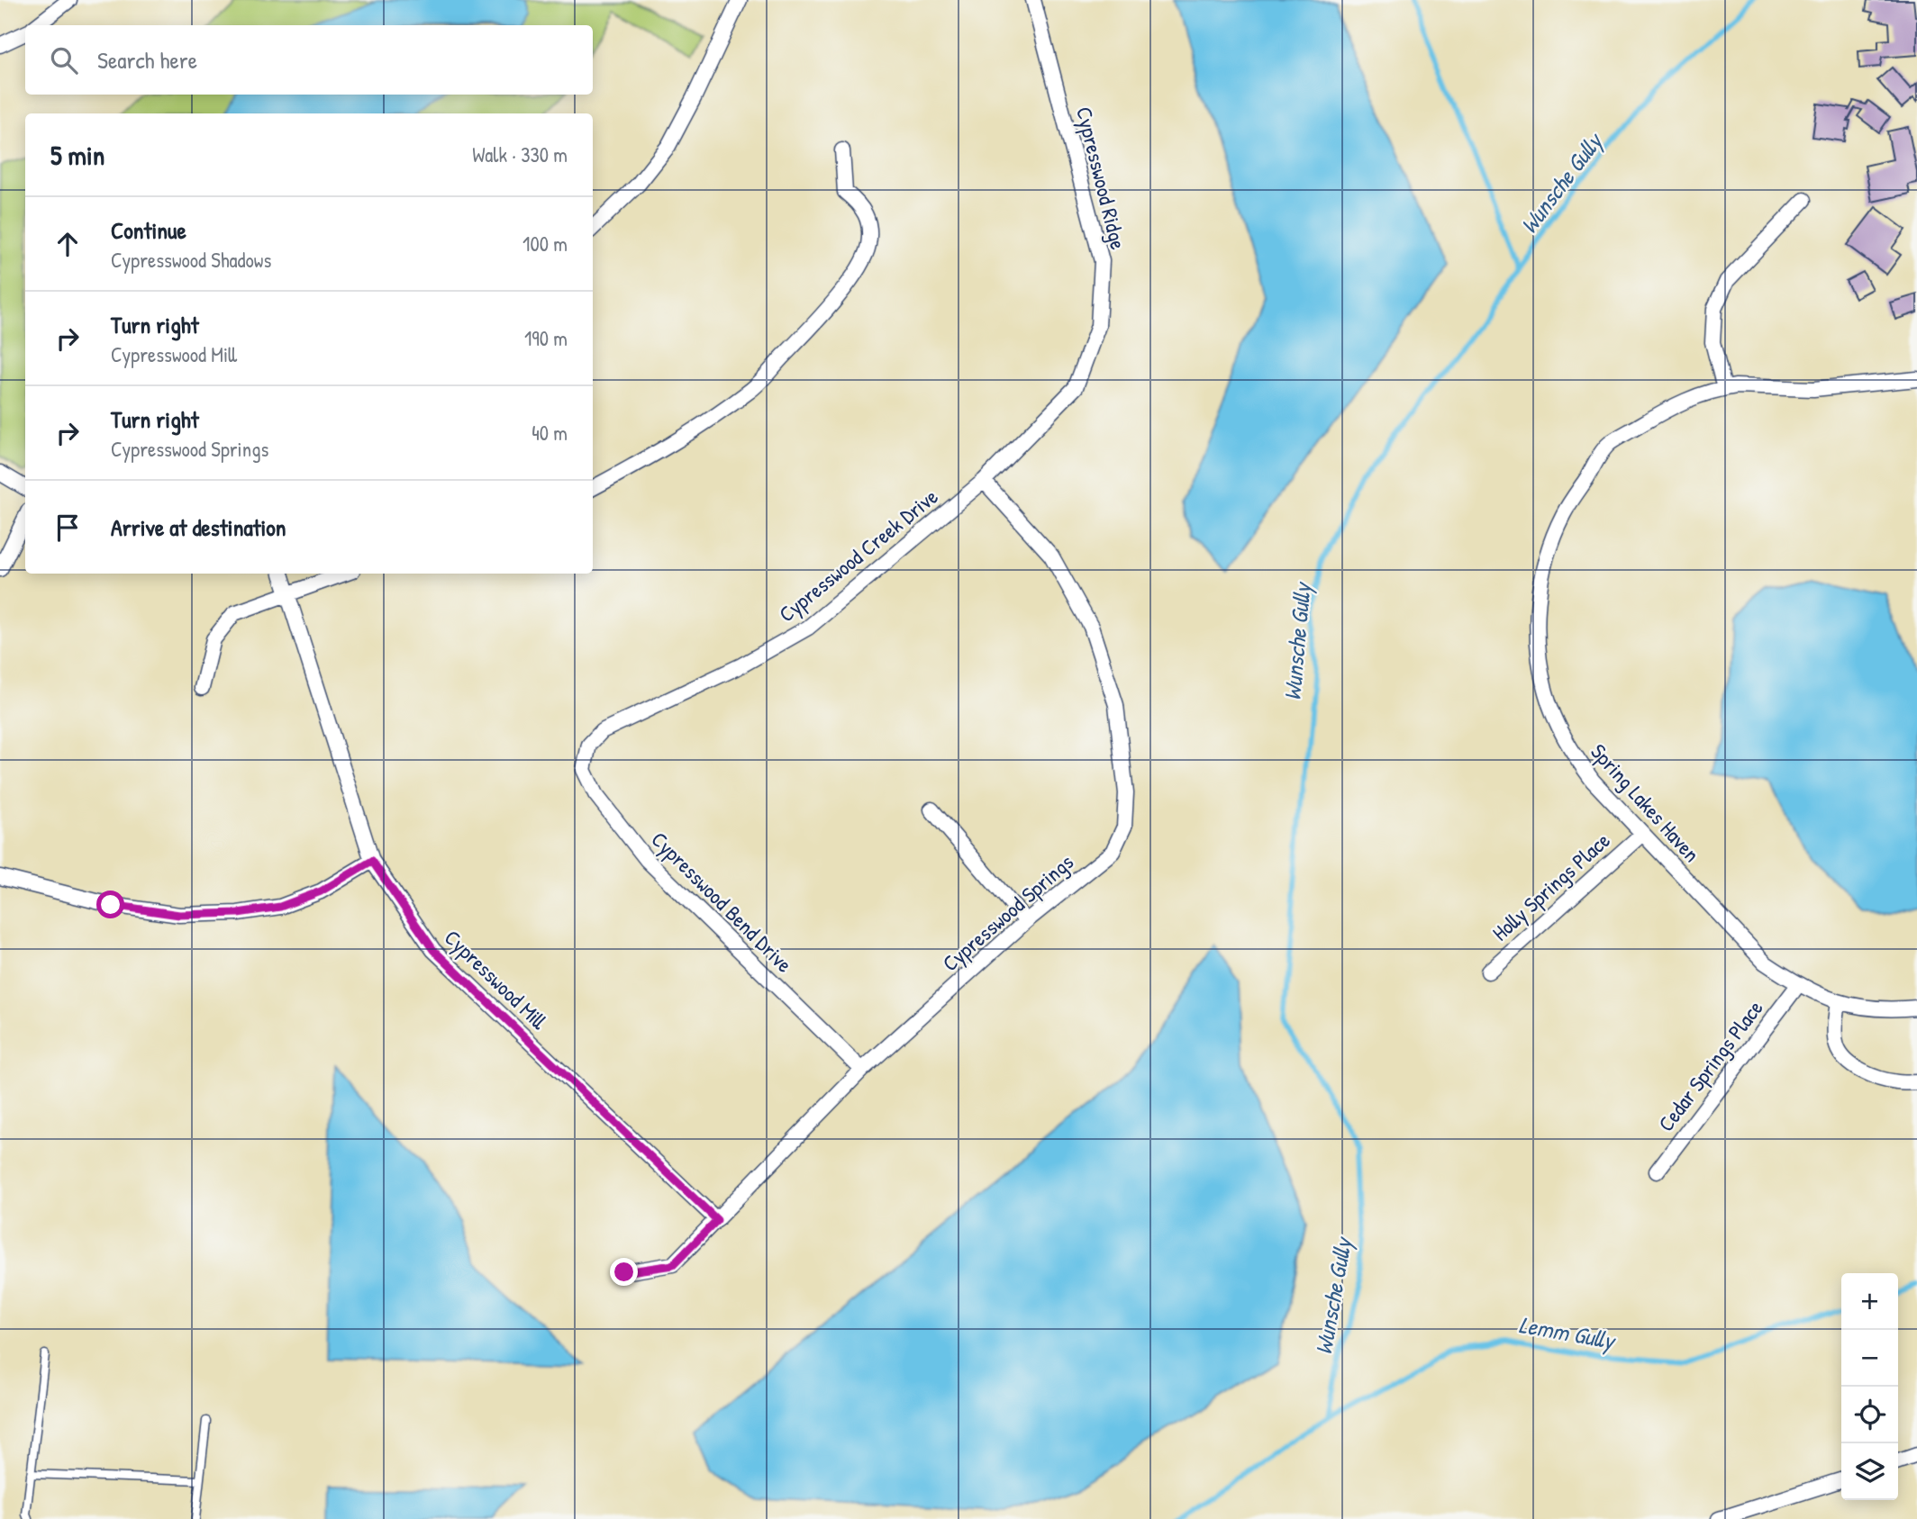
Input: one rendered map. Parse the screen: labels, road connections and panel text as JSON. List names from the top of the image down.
{
  "streets": {
    "street": [
      "Cypresswood Ridge",
      "Cypresswood Creek Drive",
      "Spring Lakes Haven",
      "Holly Springs Place",
      "Cypresswood Bend Drive",
      "Cypresswood Springs",
      "Cypresswood Mill",
      "Cedar Springs Place"
    ]
  },
  "crossings": [
    ["Cypresswood Ridge", "Cypresswood Creek Drive"],
    ["Cypresswood Ridge", "Cypresswood Springs"],
    ["Cypresswood Creek Drive", "Cypresswood Bend Drive"],
    ["Cypresswood Creek Drive", "Cypresswood Springs"],
    ["Spring Lakes Haven", "Holly Springs Place"],
    ["Spring Lakes Haven", "Cedar Springs Place"],
    ["Cypresswood Bend Drive", "Cypresswood Springs"],
    ["Cypresswood Springs", "Cypresswood Mill"]
  ],
  "water": ["Wunsche Gully", "Lemm Gully"],
  "page": {
    "search": "Search here",
    "heading": ["5 min", "Walk · 330 m"],
    "list": [
      ["Continue", "Cypresswood Shadows", "100 m"],
      ["Turn right", "Cypresswood Mill", "190 m"],
      ["Turn right", "Cypresswood Springs", "40 m"],
      "Arrive at destination"
    ],
    "map_buttons": ["+", "−"]
  }
}
